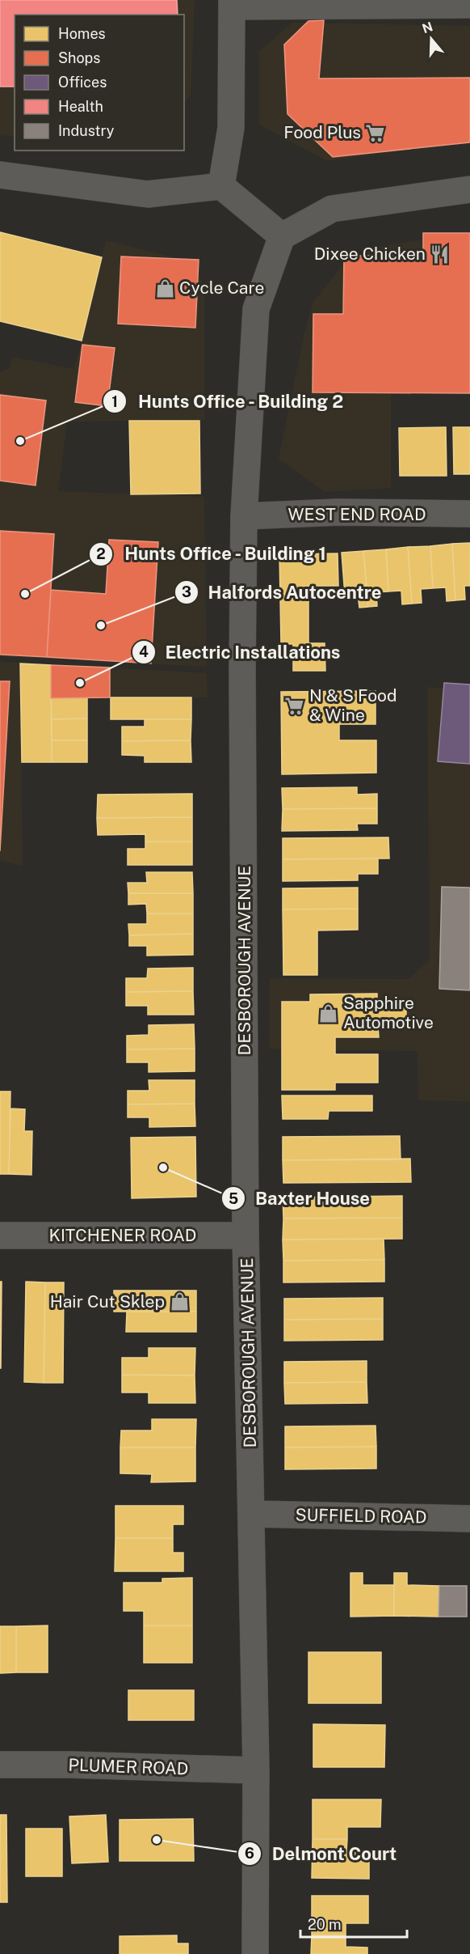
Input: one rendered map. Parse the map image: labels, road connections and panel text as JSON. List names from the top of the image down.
{
  "streets": {
    "street": [
      "WEST END ROAD",
      "DESBOROUGH AVENUE",
      "KITCHENER ROAD",
      "SUFFIELD ROAD",
      "PLUMER ROAD"
    ]
  },
  "crossings": [
    ["WEST END ROAD", "DESBOROUGH AVENUE"],
    ["DESBOROUGH AVENUE", "KITCHENER ROAD"],
    ["DESBOROUGH AVENUE", "SUFFIELD ROAD"],
    ["DESBOROUGH AVENUE", "PLUMER ROAD"]
  ],
  "places": {
    "supermarket": ["Food Plus", "N & S Food & Wine"],
    "restaurant": ["Dixee Chicken"],
    "shop": ["Cycle Care", "Sapphire Automotive", "Hair Cut Sklep"],
    "other": [
      "Hunts Office - Building 2",
      "Hunts Office - Building 1",
      "Halfords Autocentre",
      "Electric Installations",
      "Baxter House",
      "Delmont Court"
    ]
  },
  "legend": [
    "Homes",
    "Shops",
    "Offices",
    "Health",
    "Industry"
  ],
  "scale_bar": "20 m",
  "north": "top"
}
